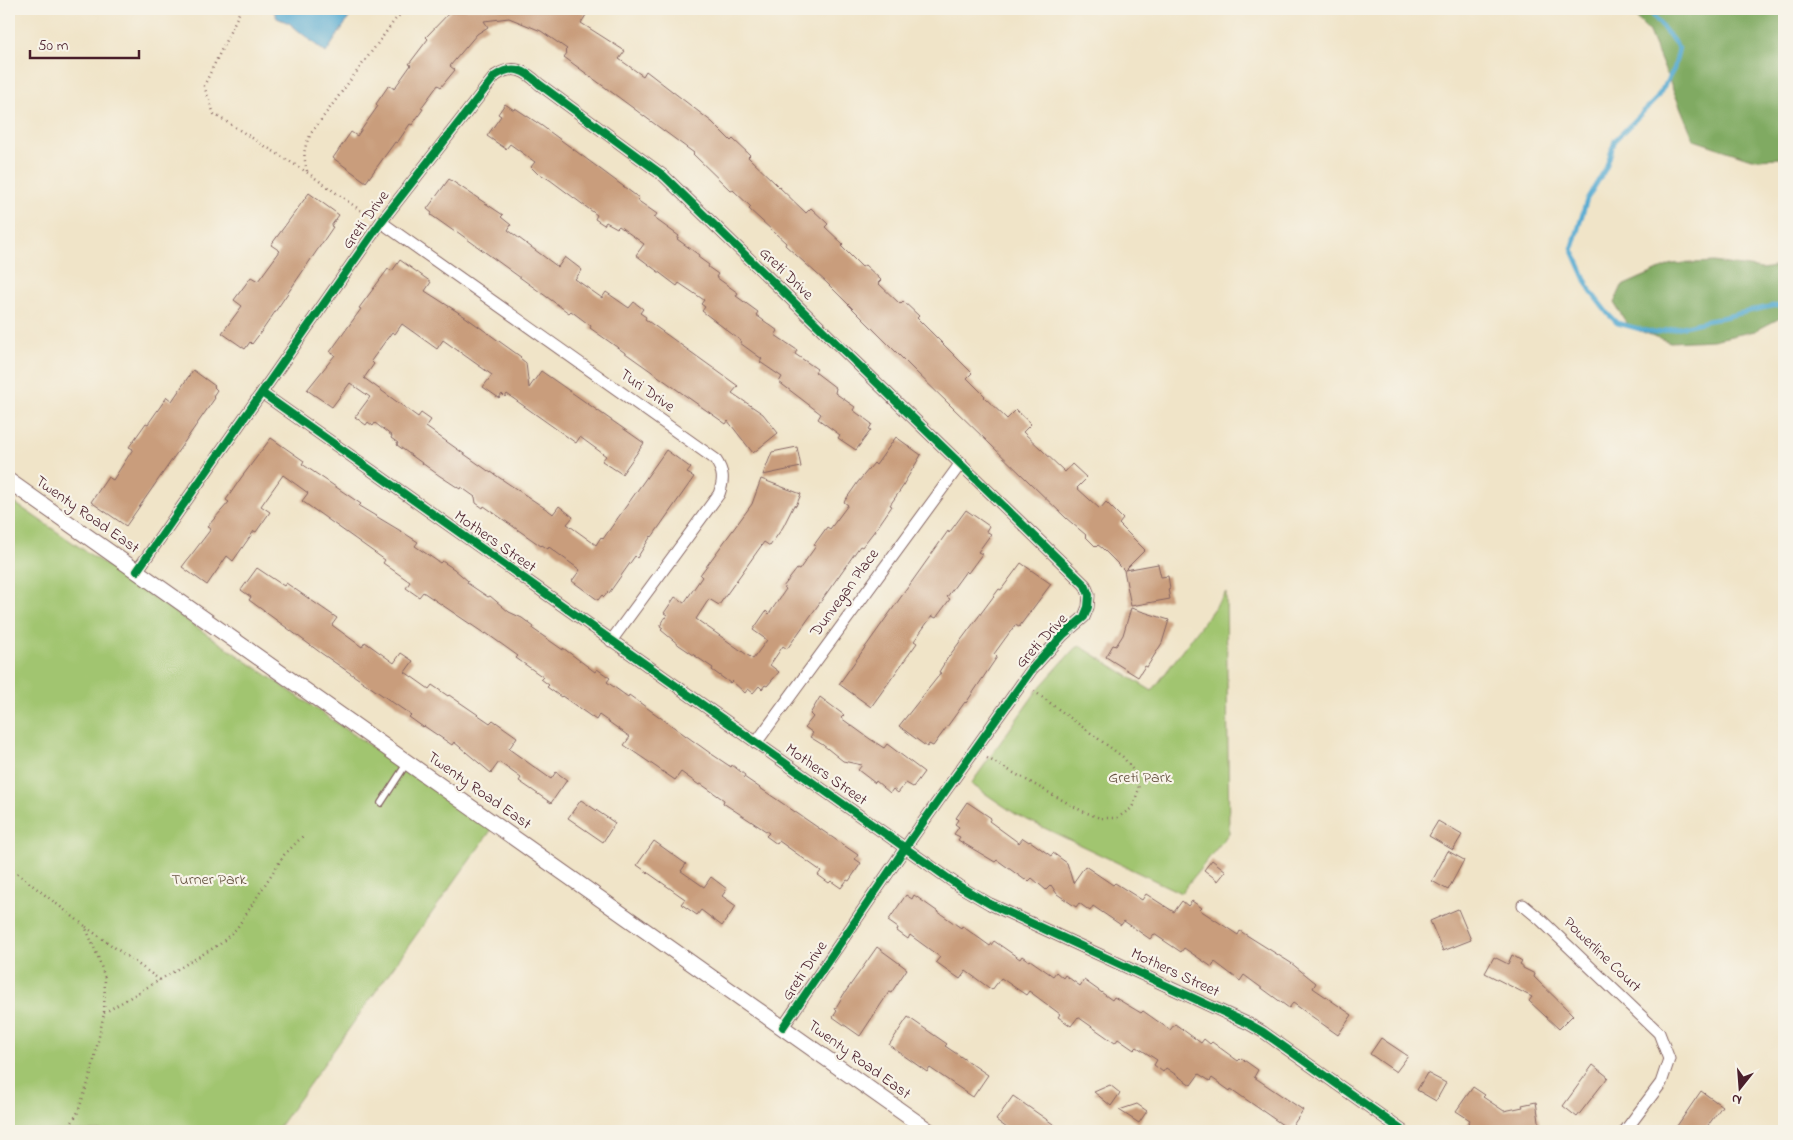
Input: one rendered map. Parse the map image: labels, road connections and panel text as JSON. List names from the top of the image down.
{
  "streets": {
    "street": [
      "Greti Drive",
      "Turi Drive",
      "Twenty Road East",
      "Mothers Street",
      "Dunvegan Place",
      "Powerline Court"
    ]
  },
  "crossings": [
    ["Greti Drive", "Turi Drive"],
    ["Greti Drive", "Twenty Road East"],
    ["Greti Drive", "Mothers Street"],
    ["Greti Drive", "Dunvegan Place"],
    ["Turi Drive", "Mothers Street"],
    ["Mothers Street", "Dunvegan Place"]
  ],
  "parks": ["Greti Park", "Turner Park"],
  "scale_bar": "50 m",
  "north": "bottom"
}
